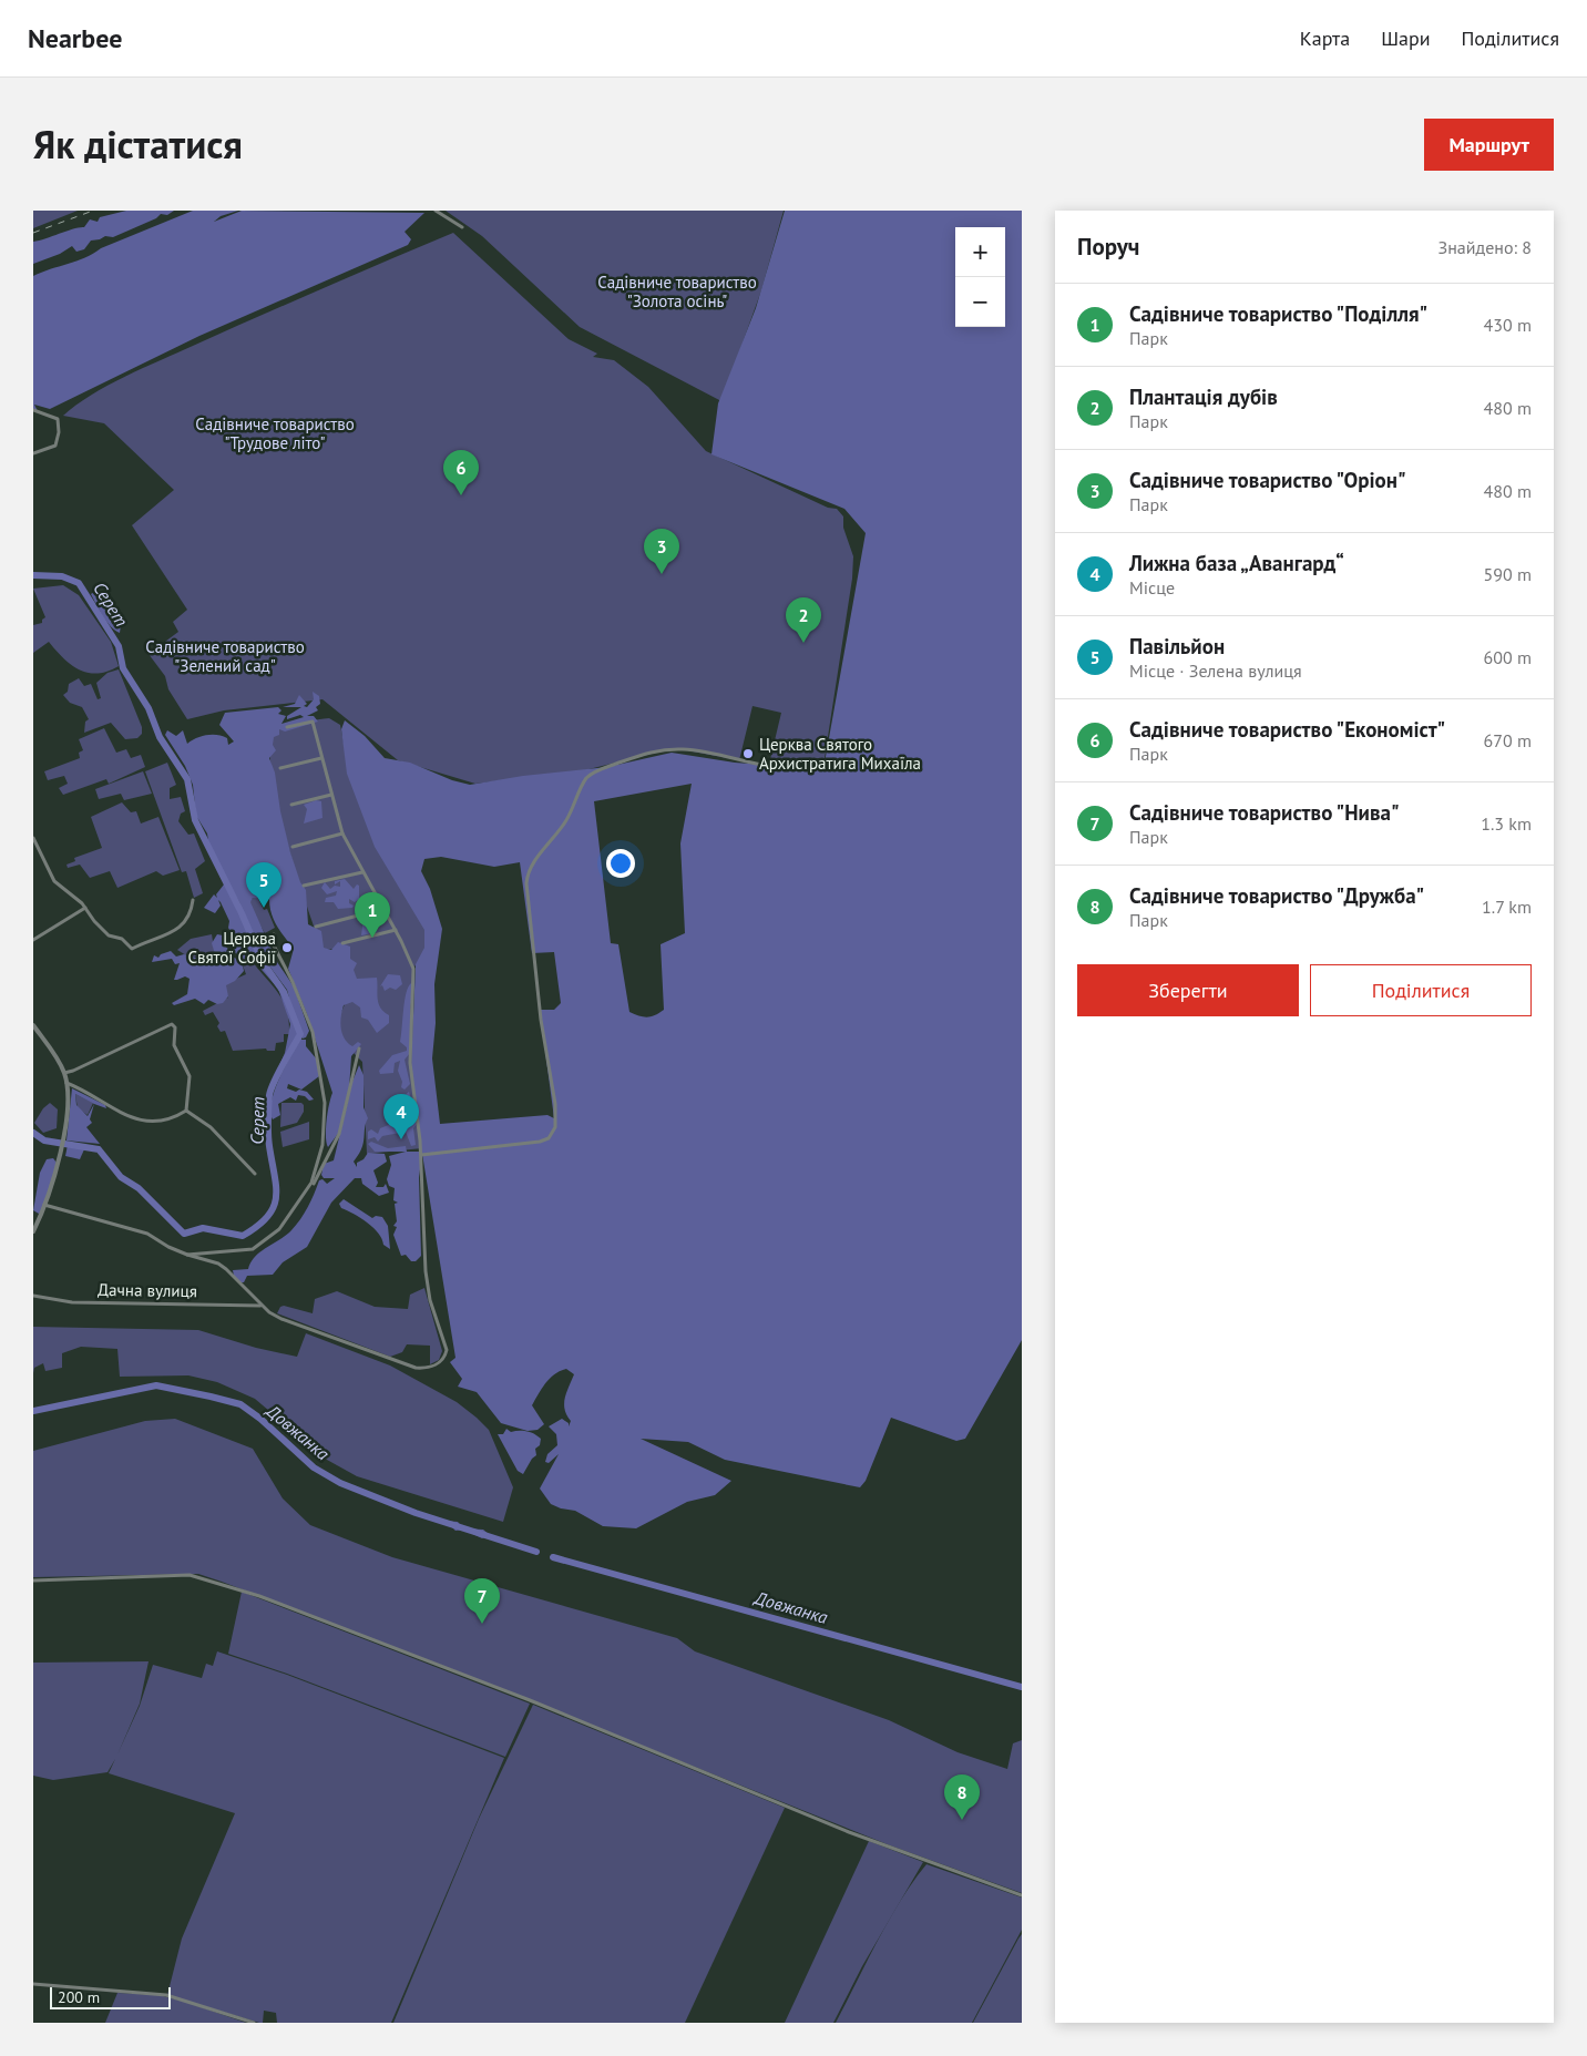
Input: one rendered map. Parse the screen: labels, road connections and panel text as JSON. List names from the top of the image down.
{
  "streets": {
    "street": ["Дачна вулиця"]
  },
  "water": ["Серет", "Довжанка"],
  "parks": ["Садівниче товариство \"Золота осінь\"", "Садівниче товариство \"Трудове літо\"", "Садівниче товариство \"Зелений сад\""],
  "places": ["Церква Святого Архистратига Михаїла", "Церква Святої Софії"],
  "scale_bar": "200 m",
  "page": {
    "header": "Nearbee",
    "nav": ["Карта", "Шари", "Поділитися"],
    "title": "Як дістатися",
    "buttons": [
      "Маршрут",
      ["Зберегти", "Поділитися"]
    ],
    "heading": ["Поруч", "Знайдено: 8"],
    "map_buttons": ["+", "−"],
    "list": [
      {
        "mark": "1",
        "name": "Садівниче товариство \"Поділля\"",
        "note": "Парк",
        "value": "430 m"
      },
      {
        "mark": "2",
        "name": "Плантація дубів",
        "note": "Парк",
        "value": "480 m"
      },
      {
        "mark": "3",
        "name": "Садівниче товариство \"Оріон\"",
        "note": "Парк",
        "value": "480 m"
      },
      {
        "mark": "4",
        "name": "Лижна база „Авангард“",
        "note": "Місце",
        "value": "590 m"
      },
      {
        "mark": "5",
        "name": "Павільйон",
        "note": "Місце · Зелена вулиця",
        "value": "600 m"
      },
      {
        "mark": "6",
        "name": "Садівниче товариство \"Економіст\"",
        "note": "Парк",
        "value": "670 m"
      },
      {
        "mark": "7",
        "name": "Садівниче товариство \"Нива\"",
        "note": "Парк",
        "value": "1.3 km"
      },
      {
        "mark": "8",
        "name": "Садівниче товариство \"Дружба\"",
        "note": "Парк",
        "value": "1.7 km"
      }
    ],
    "pins": [
      "6",
      "3",
      "2",
      "5",
      "1",
      "4",
      "7",
      "8"
    ],
    "scale": "200 m"
  }
}
